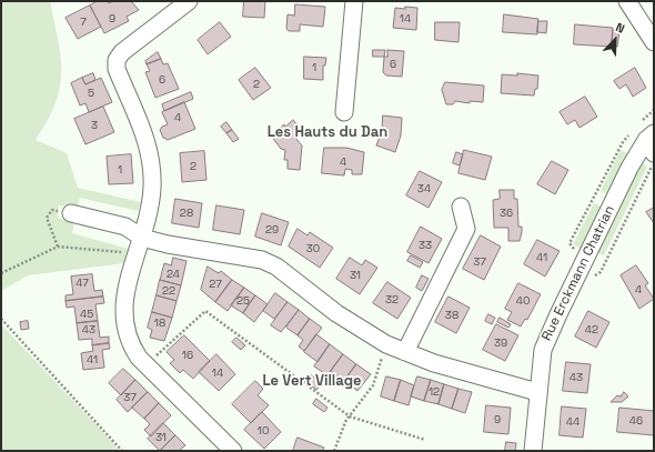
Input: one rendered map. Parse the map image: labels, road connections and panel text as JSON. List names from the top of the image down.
{
  "streets": {
    "street": ["Rue Erckmann Chatrian"]
  },
  "districts": ["Les Hauts du Dan", "Le Vert Village"],
  "house_numbers": [
    "9",
    "14",
    "7",
    "6",
    "1",
    "6",
    "2",
    "5",
    "4",
    "3",
    "4",
    "2",
    "1",
    "34",
    "28",
    "36",
    "29",
    "33",
    "30",
    "41",
    "37",
    "24",
    "31",
    "47",
    "27",
    "4",
    "22",
    "32",
    "25",
    "40",
    "45",
    "38",
    "18",
    "43",
    "42",
    "39",
    "16",
    "41",
    "14",
    "43",
    "12",
    "37",
    "9",
    "46",
    "44",
    "10",
    "31"
  ],
  "north": "top right"
}
